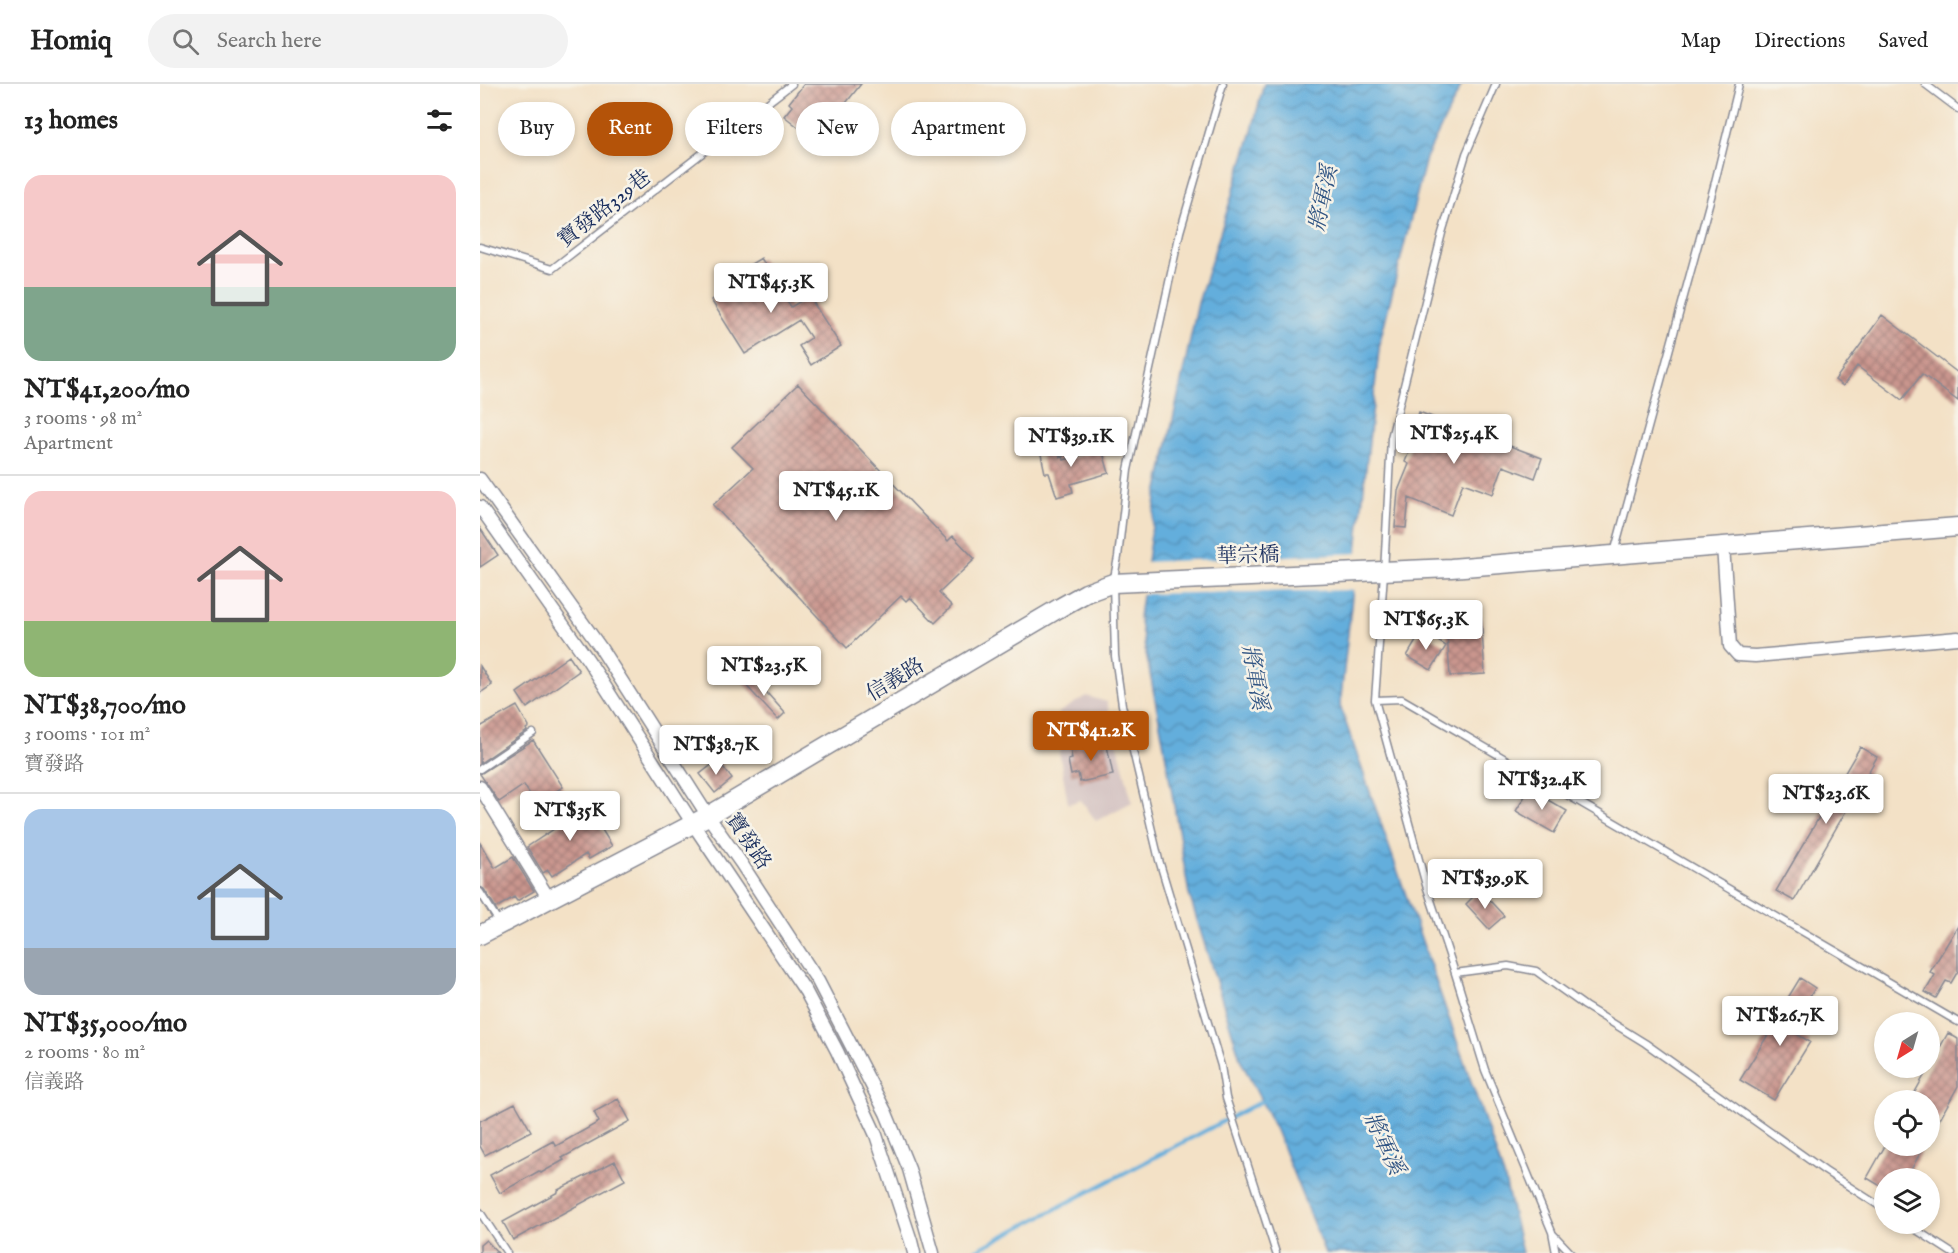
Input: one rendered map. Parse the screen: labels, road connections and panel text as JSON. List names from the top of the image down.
{
  "streets": {
    "street": ["華宗橋", "信義路", "寶發路"],
    "lane": ["寶發路329巷"]
  },
  "crossings": [
    ["華宗橋", "信義路"],
    ["信義路", "寶發路"]
  ],
  "water": ["將軍溪"],
  "north": "bottom left",
  "page": {
    "header": "Homiq",
    "search": "Search here",
    "nav": ["Map", "Directions", "Saved"],
    "heading": "13 homes",
    "chip": [
      "Buy",
      "Rent",
      "Filters",
      "New",
      "Apartment"
    ],
    "list": [
      {
        "name": "NT$41,200/mo",
        "note": "3 rooms · 98 m² · Apartment"
      },
      {
        "name": "NT$38,700/mo",
        "note": "3 rooms · 101 m² · 寶發路"
      },
      {
        "name": "NT$35,000/mo",
        "note": "2 rooms · 80 m² · 信義路"
      }
    ],
    "price": [
      "NT$45.3K",
      "NT$25.4K",
      "NT$39.1K",
      "NT$45.1K",
      "NT$65.3K",
      "NT$23.5K",
      "NT$41.2K",
      "NT$38.7K",
      "NT$32.4K",
      "NT$23.6K",
      "NT$35K",
      "NT$39.9K",
      "NT$26.7K"
    ]
  }
}
